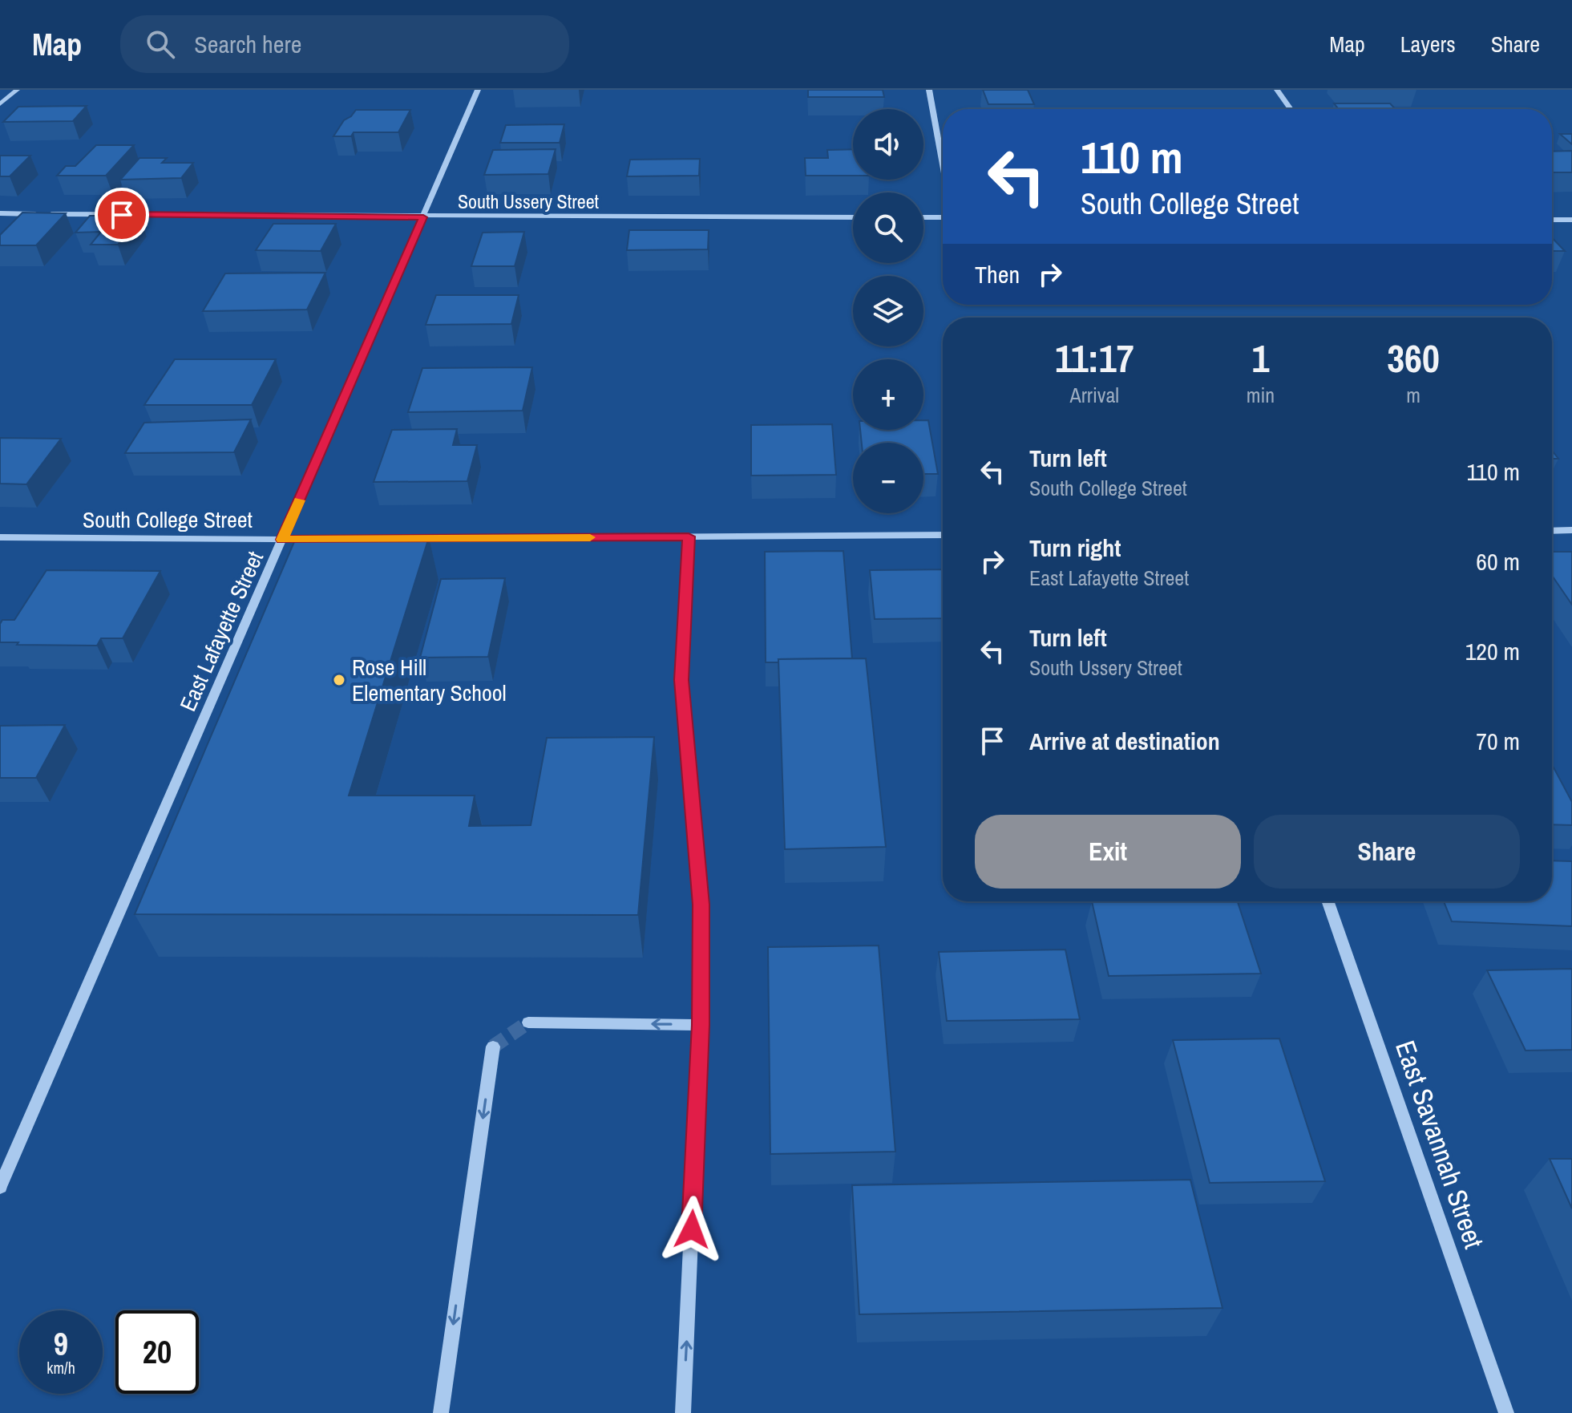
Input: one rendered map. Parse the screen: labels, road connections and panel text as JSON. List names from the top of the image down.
{
  "streets": {
    "street": [
      "South Ussery Street",
      "South College Street",
      "East Lafayette Street",
      "East Savannah Street"
    ]
  },
  "crossings": [
    ["South Ussery Street", "East Lafayette Street"],
    ["South College Street", "East Lafayette Street"]
  ],
  "places": ["Rose Hill Elementary School"],
  "page": {
    "header": "Map",
    "search": "Search here",
    "nav": ["Map", "Layers", "Share"],
    "map_buttons": ["+", "−"],
    "turn": ["110 m", "South College Street"],
    "then": "Then",
    "eta": [
      "11:17",
      "Arrival",
      "1",
      "min",
      "360",
      "m"
    ],
    "list": [
      {
        "name": "Turn left",
        "note": "South College Street",
        "value": "110 m"
      },
      {
        "name": "Turn right",
        "note": "East Lafayette Street",
        "value": "60 m"
      },
      {
        "name": "Turn left",
        "note": "South Ussery Street",
        "value": "120 m"
      },
      {
        "name": "Arrive at destination",
        "value": "70 m"
      }
    ],
    "buttons": ["Exit", "Share"],
    "speed": "9 km/h",
    "limit": "20"
  }
}
